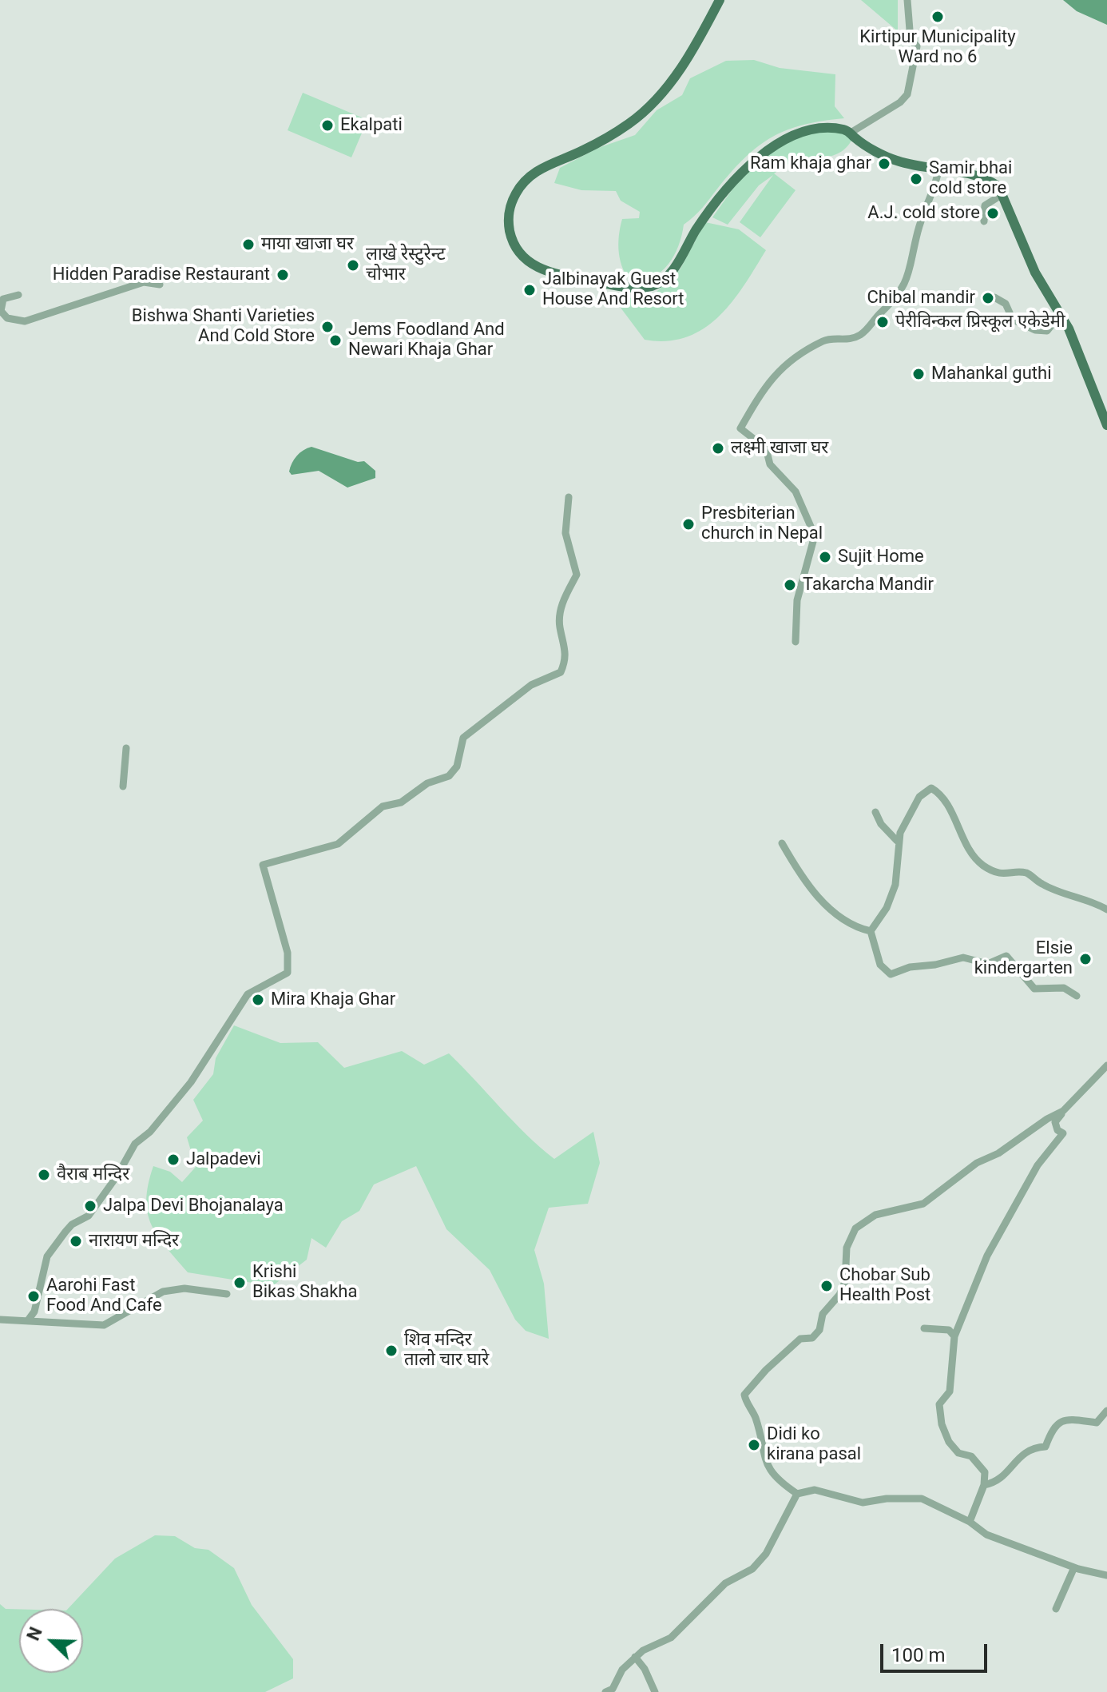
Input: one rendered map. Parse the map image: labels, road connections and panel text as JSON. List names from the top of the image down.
{
  "places": [
    "Kirtipur Municipality Ward no 6",
    "Ekalpati",
    "Ram khaja ghar",
    "Samir bhai cold store",
    "A.J. cold store",
    "माया खाजा घर",
    "लाखे रेस्टुरेन्ट चोभार",
    "Hidden Paradise Restaurant",
    "Jalbinayak Guest House And Resort",
    "Chibal mandir",
    "पेरीविन्कल प्रिस्कूल एकेडेमी",
    "Bishwa Shanti Varieties And Cold Store",
    "Jems Foodland And Newari Khaja Ghar",
    "Mahankal guthi",
    "लक्ष्मी खाजा घर",
    "Presbiterian church in Nepal",
    "Sujit Home",
    "Takarcha Mandir",
    "Elsie kindergarten",
    "Mira Khaja Ghar",
    "Jalpadevi",
    "वैराब मन्दिर",
    "Jalpa Devi Bhojanalaya",
    "नारायण मन्दिर",
    "Krishi Bikas Shakha",
    "Chobar Sub Health Post",
    "Aarohi Fast Food And Cafe",
    "शिव मन्दिर तालो चार घारे",
    "Didi ko kirana pasal"
  ],
  "scale_bar": "100 m",
  "north": "top left"
}
